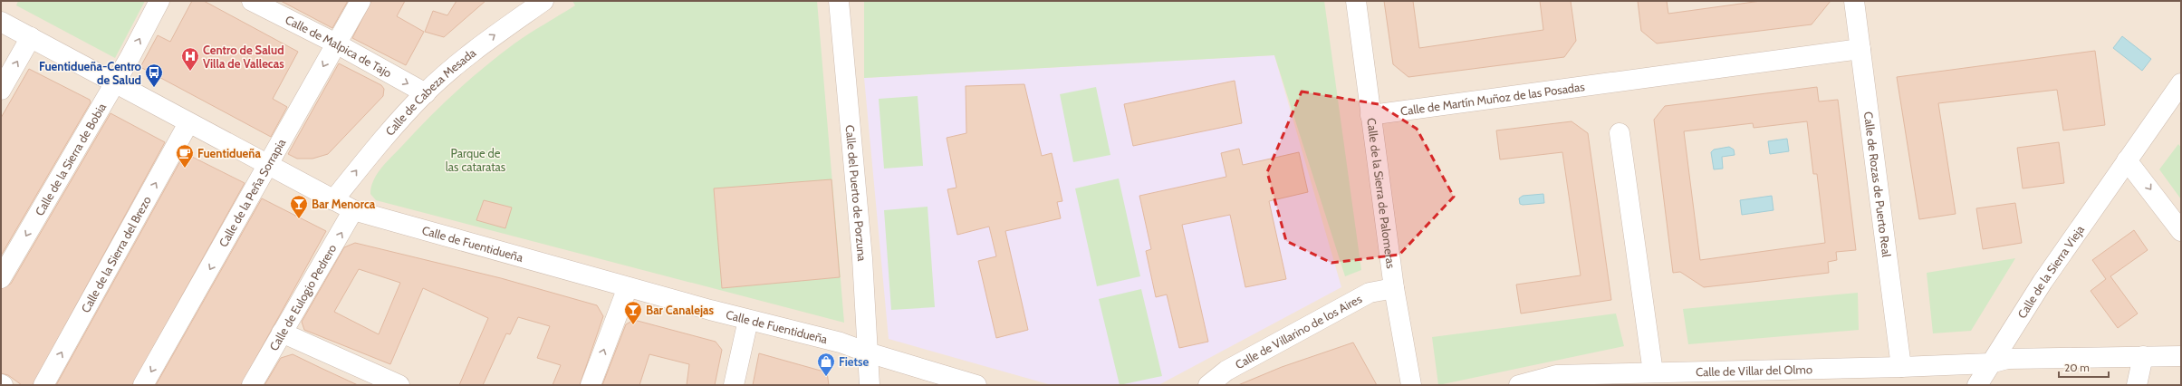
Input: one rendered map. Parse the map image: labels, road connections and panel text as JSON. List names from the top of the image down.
{
  "streets": {
    "street": [
      "Calle de Malpica de Tajo",
      "Calle de Cabeza Mesada",
      "Calle de Martín Muñoz de las Posadas",
      "Calle de la Sierra de Bobia",
      "Calle de Rozas de Puerto Real",
      "Calle de la Peña Sorrapia",
      "Calle del Puerto de Porzuna",
      "Calle de la Sierra de Palomeras",
      "Calle de Fuentidueña",
      "Calle de la Sierra del Brezo",
      "Calle de la Sierra Vieja",
      "Calle de Eulogio Pedrero",
      "Calle de Villarino de los Aires",
      "Calle de Villar del Olmo"
    ]
  },
  "crossings": [
    ["Calle de Malpica de Tajo", "Calle de Cabeza Mesada"],
    ["Calle de Malpica de Tajo", "Calle de la Peña Sorrapia"],
    ["Calle de Cabeza Mesada", "Calle de Fuentidueña"],
    ["Calle de Martín Muñoz de las Posadas", "Calle de Rozas de Puerto Real"],
    ["Calle de Martín Muñoz de las Posadas", "Calle de la Sierra de Palomeras"],
    ["Calle de la Sierra de Bobia", "Calle de Fuentidueña"],
    ["Calle de Rozas de Puerto Real", "Calle de Villar del Olmo"],
    ["Calle de la Peña Sorrapia", "Calle de Fuentidueña"],
    ["Calle del Puerto de Porzuna", "Calle de Fuentidueña"],
    ["Calle de la Sierra de Palomeras", "Calle de Villarino de los Aires"],
    ["Calle de Fuentidueña", "Calle de la Sierra del Brezo"],
    ["Calle de Fuentidueña", "Calle de Eulogio Pedrero"],
    ["Calle de la Sierra Vieja", "Calle de Villar del Olmo"]
  ],
  "one_way": [
    "Calle de Malpica de Tajo",
    "Calle de Cabeza Mesada",
    "Calle de la Peña Sorrapia",
    "Calle de la Sierra del Brezo",
    "Calle de Eulogio Pedrero"
  ],
  "parks": ["Parque de las cataratas"],
  "places": {
    "hospital": ["Centro de Salud Villa de Vallecas"],
    "bus stop": ["Fuentidueña-Centro de Salud"],
    "cafe": ["Fuentidueña"],
    "bar": ["Bar Menorca", "Bar Canalejas"],
    "shop": ["Fietse"]
  },
  "scale_bar": "20 m"
}
